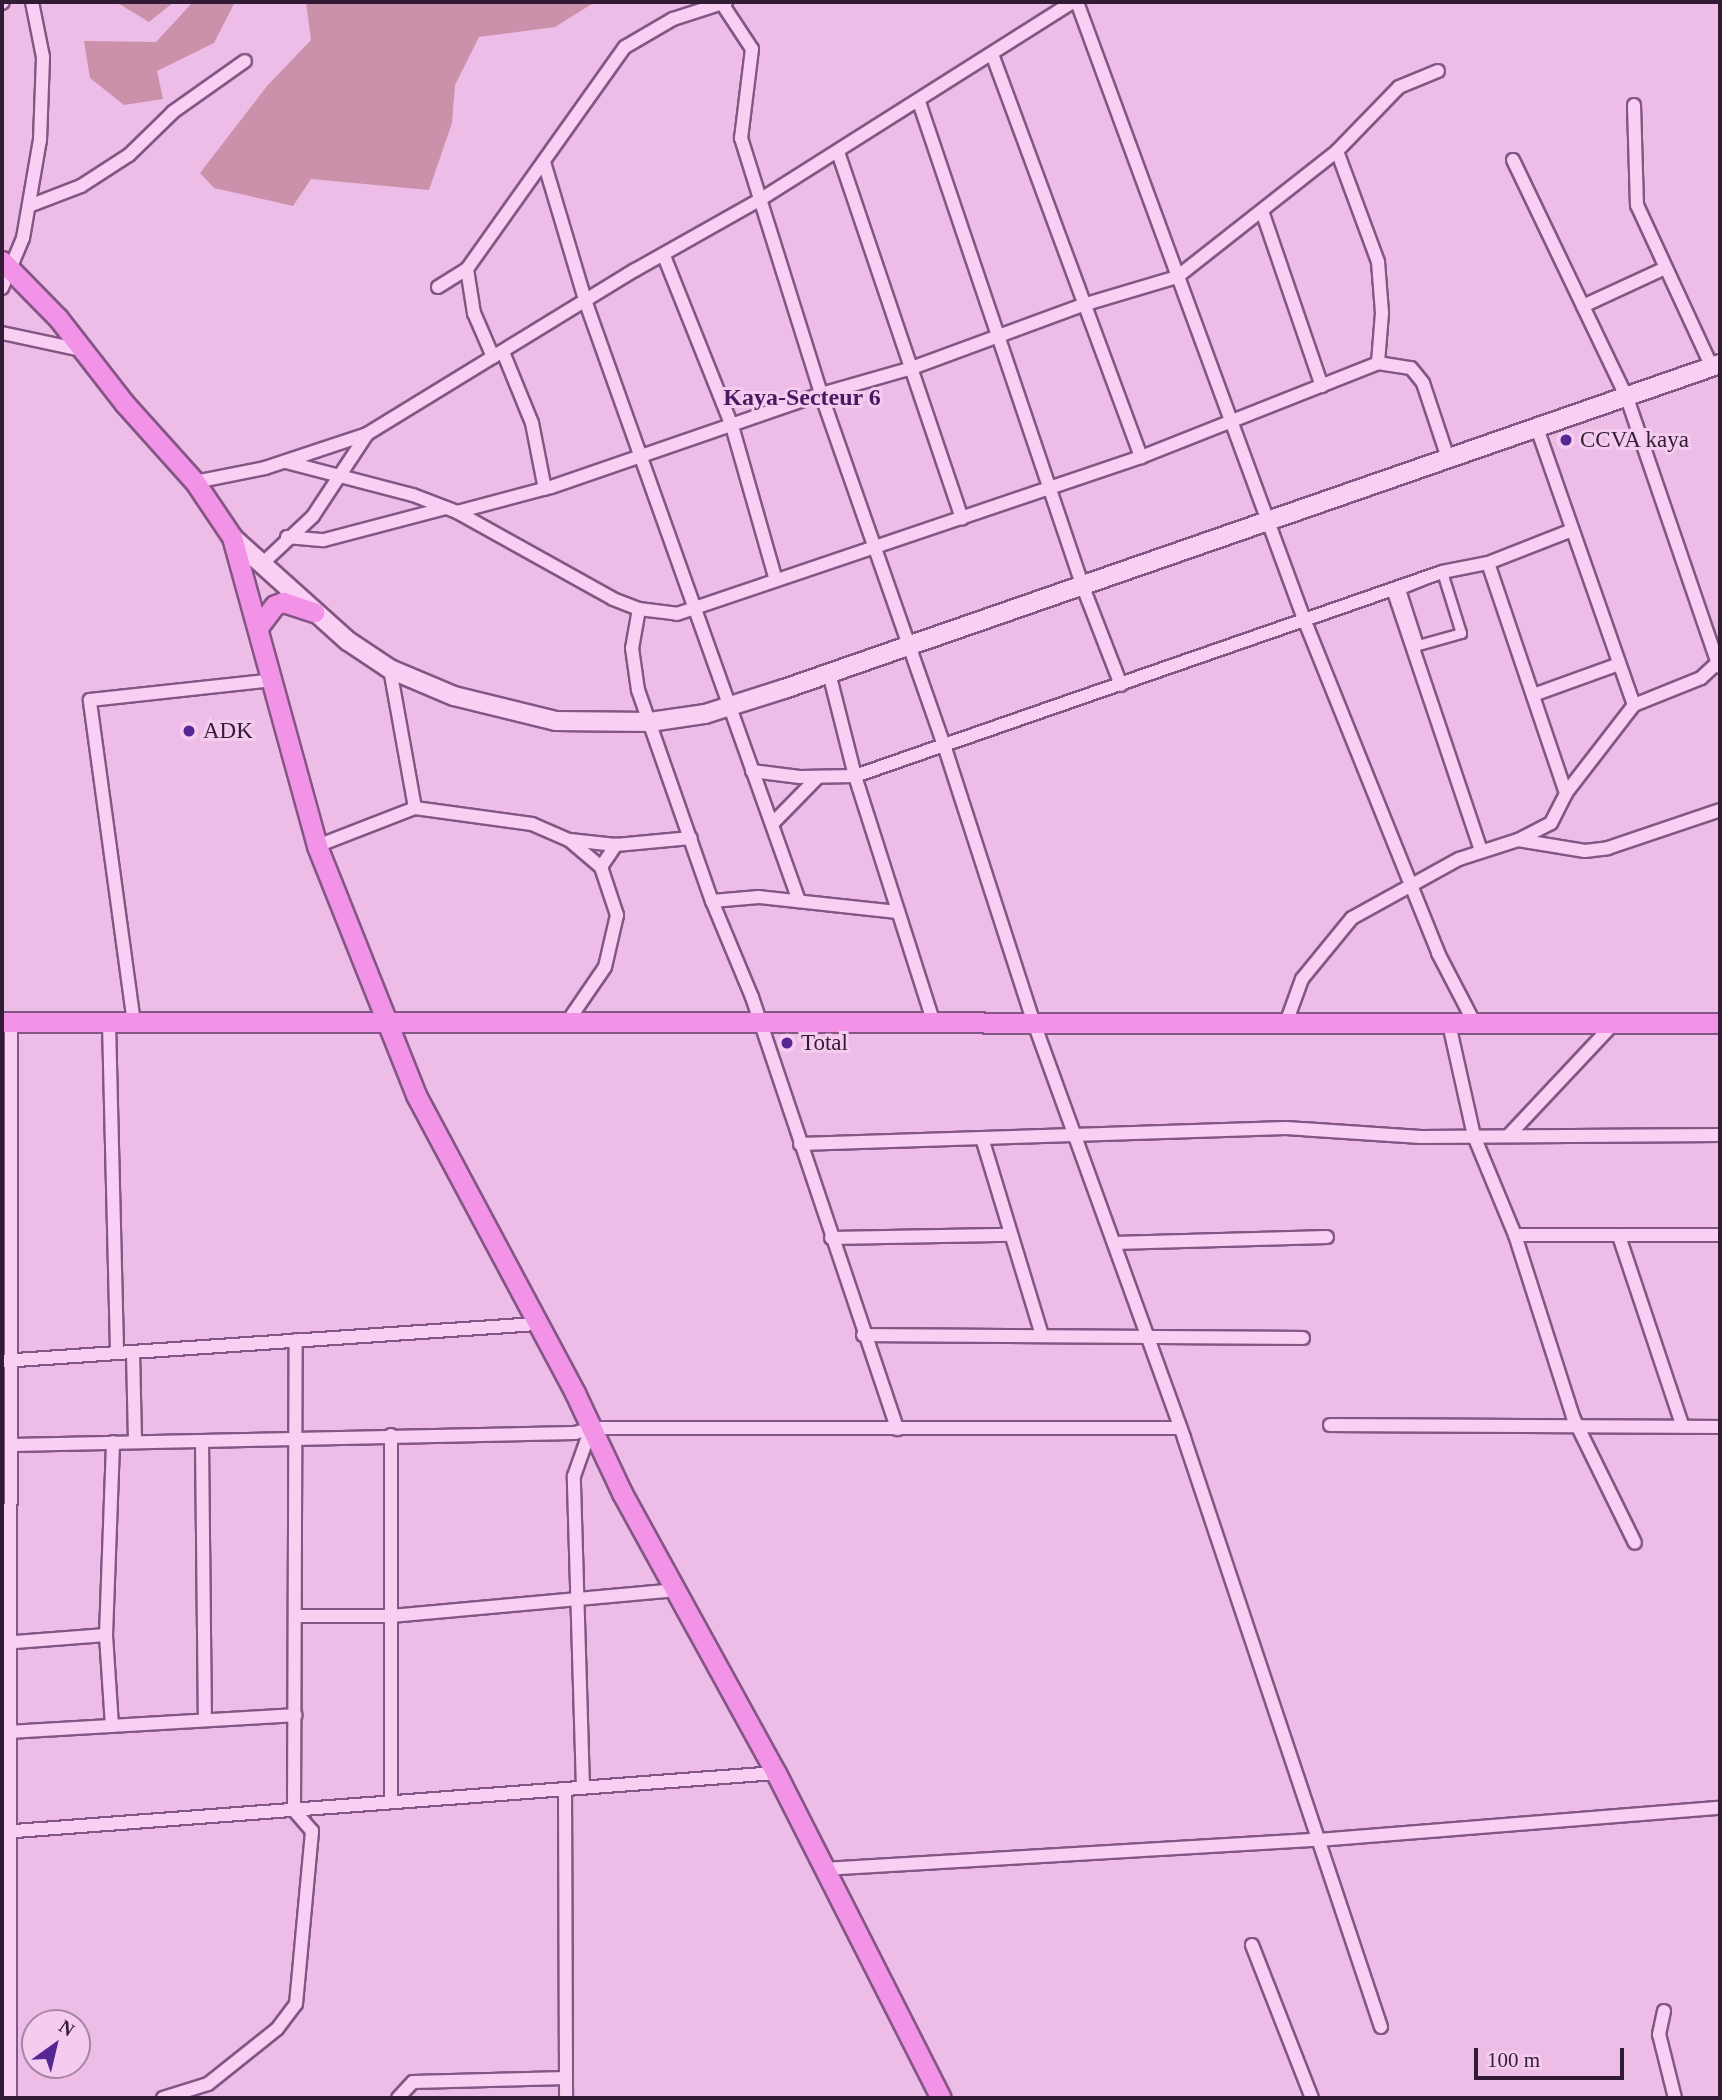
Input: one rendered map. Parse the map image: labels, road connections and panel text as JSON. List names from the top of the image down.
{
  "districts": ["Kaya-Secteur 6"],
  "places": ["CCVA kaya", "ADK", "Total"],
  "scale_bar": "100 m",
  "north": "top right"
}
